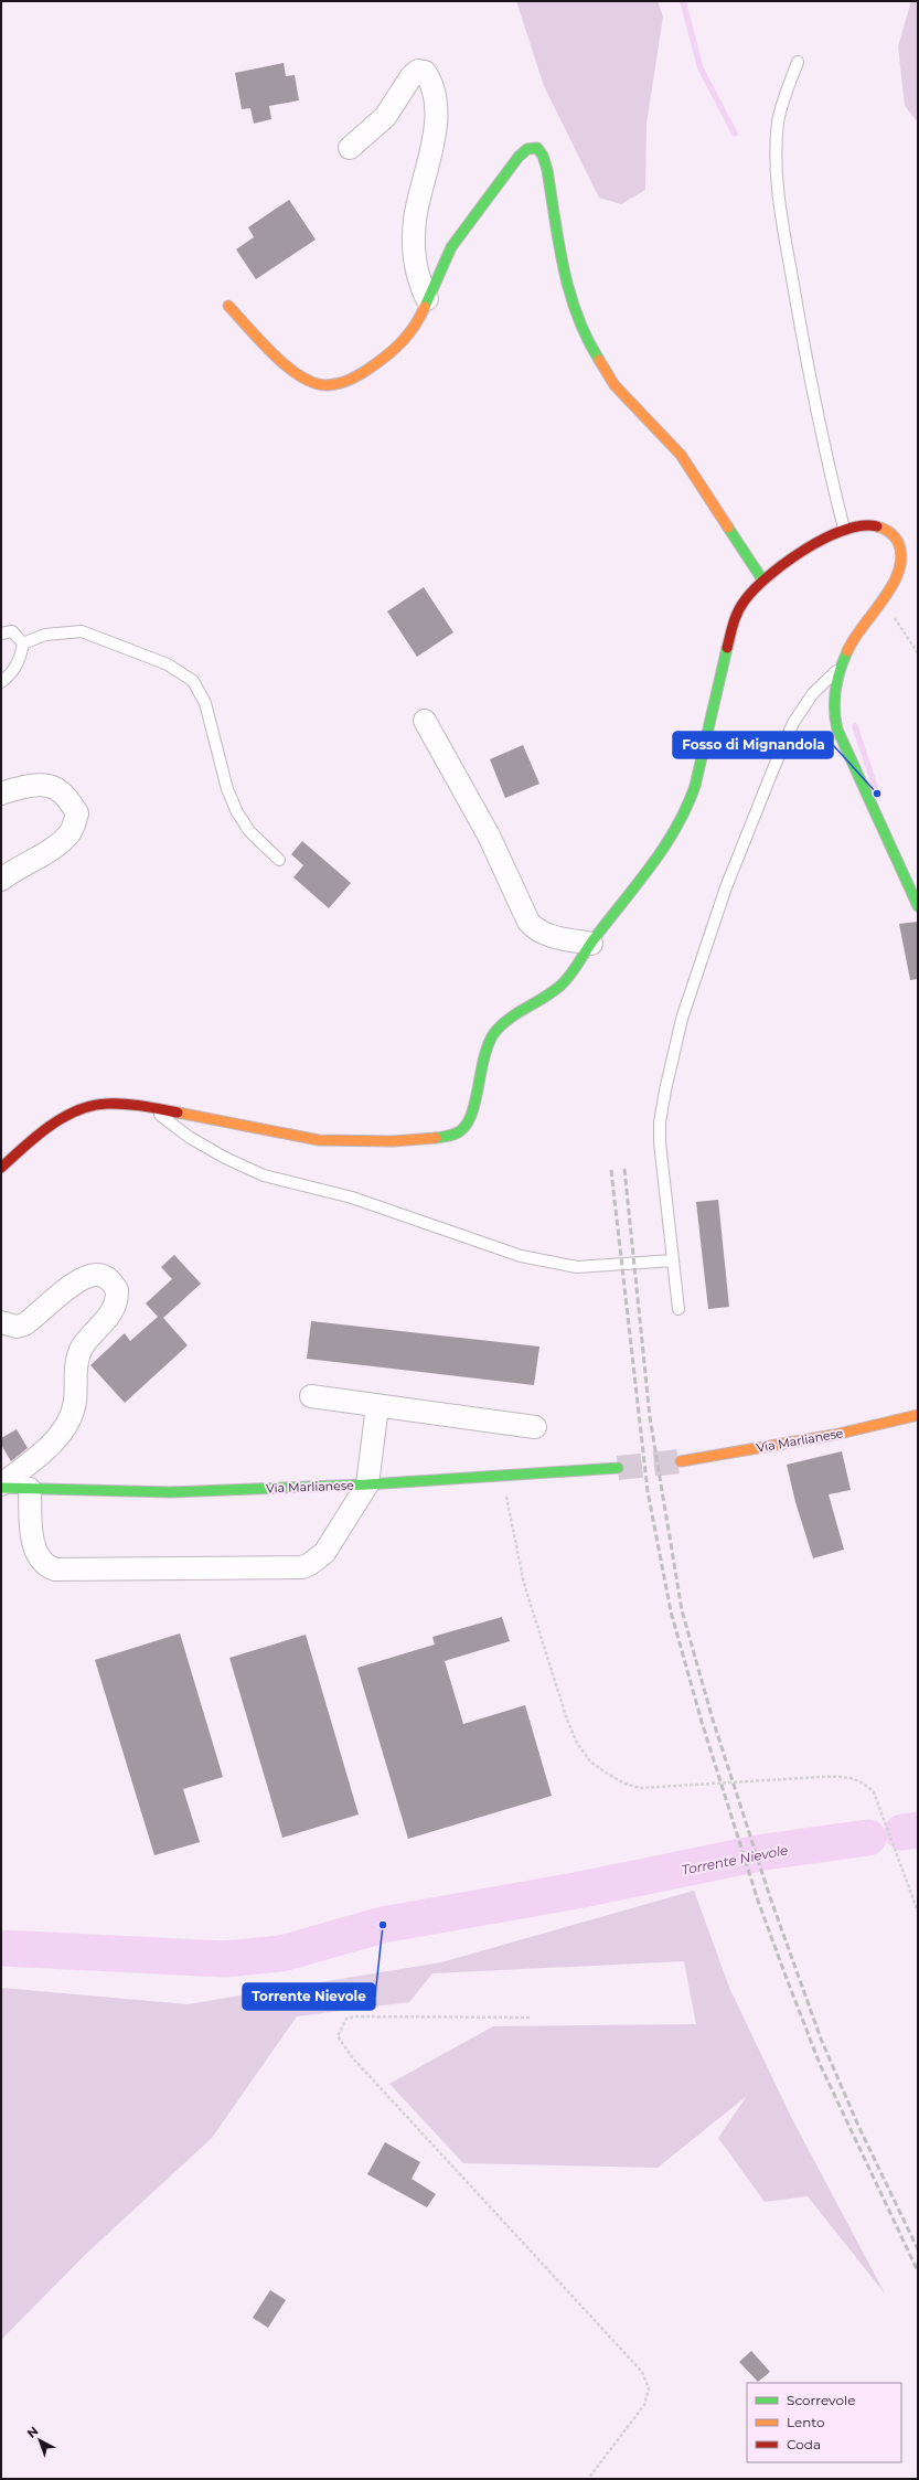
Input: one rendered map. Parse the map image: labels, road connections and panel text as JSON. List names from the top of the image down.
{
  "streets": {
    "street": ["Via Marlianese"]
  },
  "water": ["Torrente Nievole"],
  "places": ["Fosso di Mignandola", "Torrente Nievole"],
  "legend": ["Scorrevole", "Lento", "Coda"],
  "north": "top left"
}
